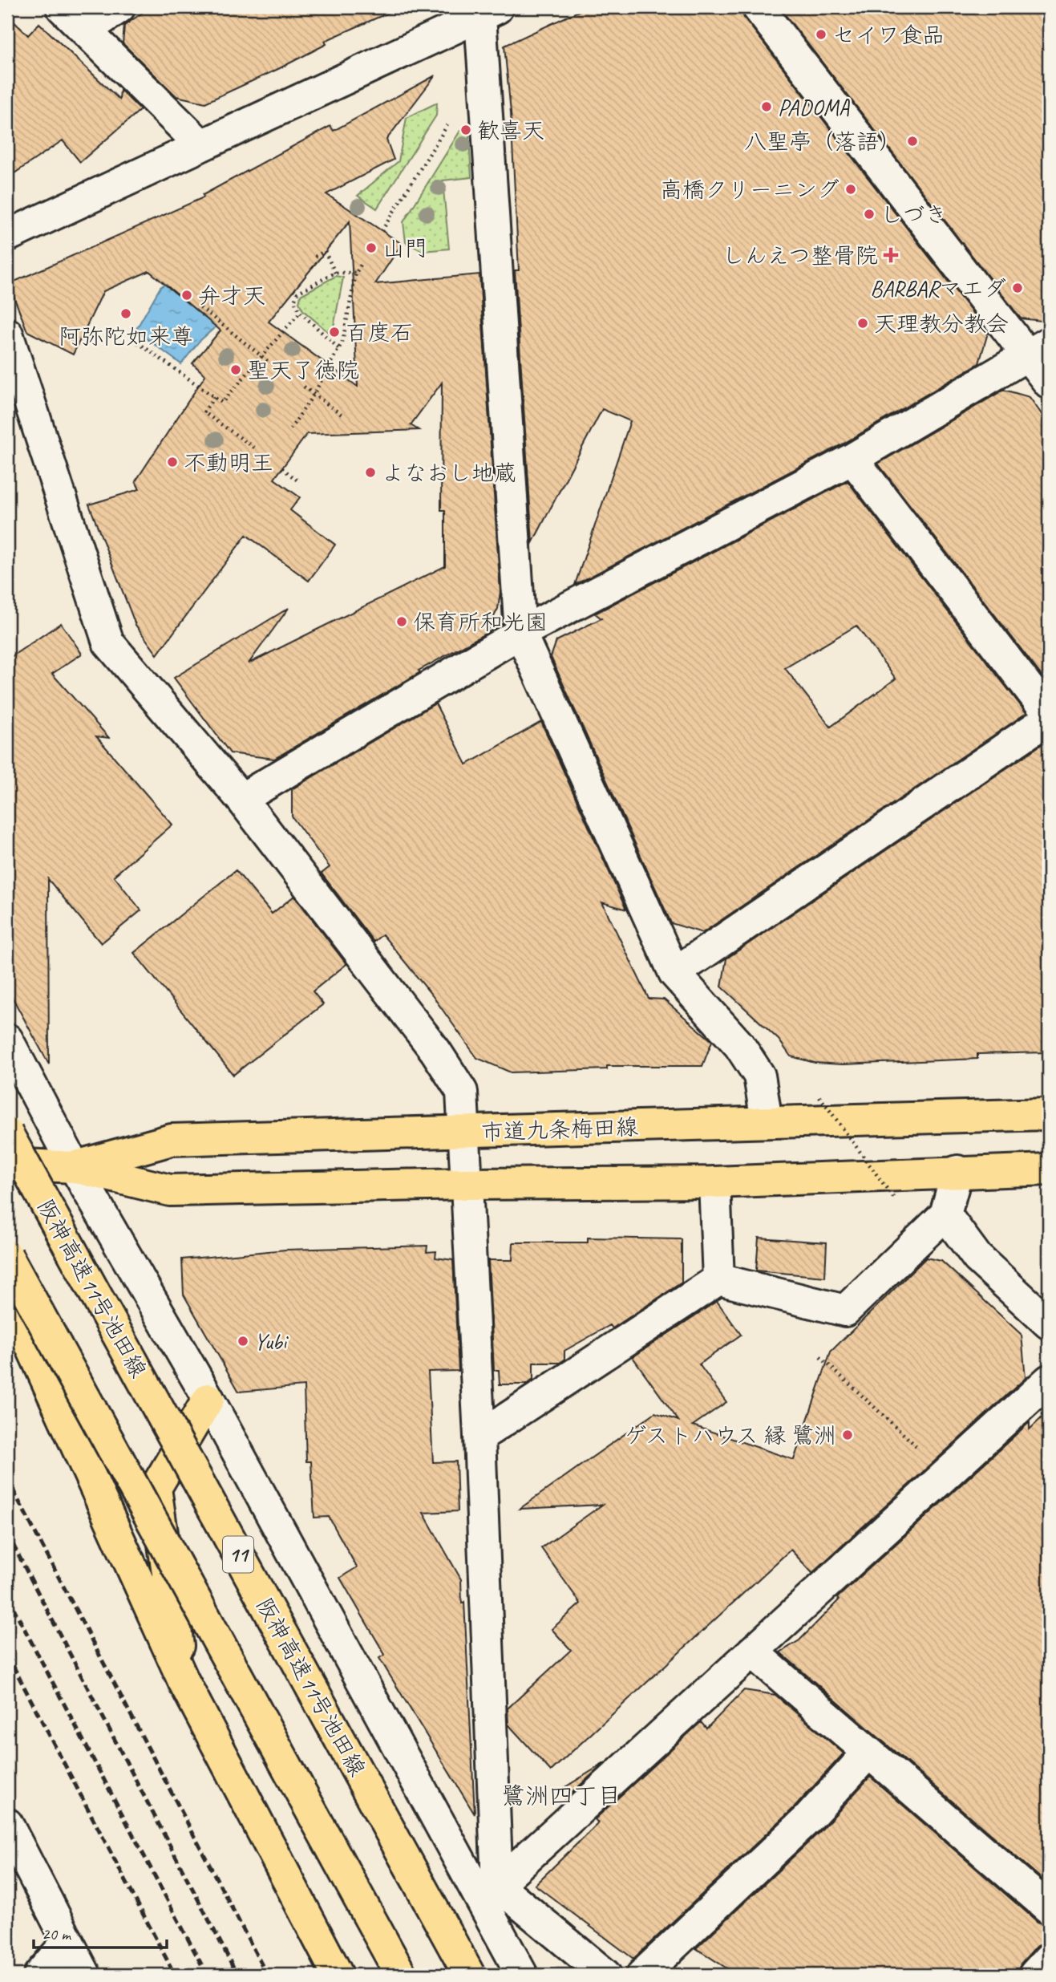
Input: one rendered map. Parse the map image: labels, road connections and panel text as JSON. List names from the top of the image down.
{
  "streets": {
    "main road": ["市道九条梅田線", "阪神高速11号池田線", "11"]
  },
  "districts": ["鷺洲四丁目"],
  "places": {
    "other": [
      "セイワ食品",
      "PADOMA",
      "歓喜天",
      "八聖亭（落語）",
      "高橋クリーニング",
      "しづき",
      "山門",
      "BARBARマエダ",
      "弁才天",
      "阿弥陀如来尊",
      "天理教分教会",
      "百度石",
      "聖天了徳院",
      "不動明王",
      "よなおし地蔵",
      "保育所和光園",
      "Yubi",
      "ゲストハウス 縁 鷺洲"
    ],
    "health": ["しんえつ整骨院"]
  },
  "scale_bar": "20 m"
}
